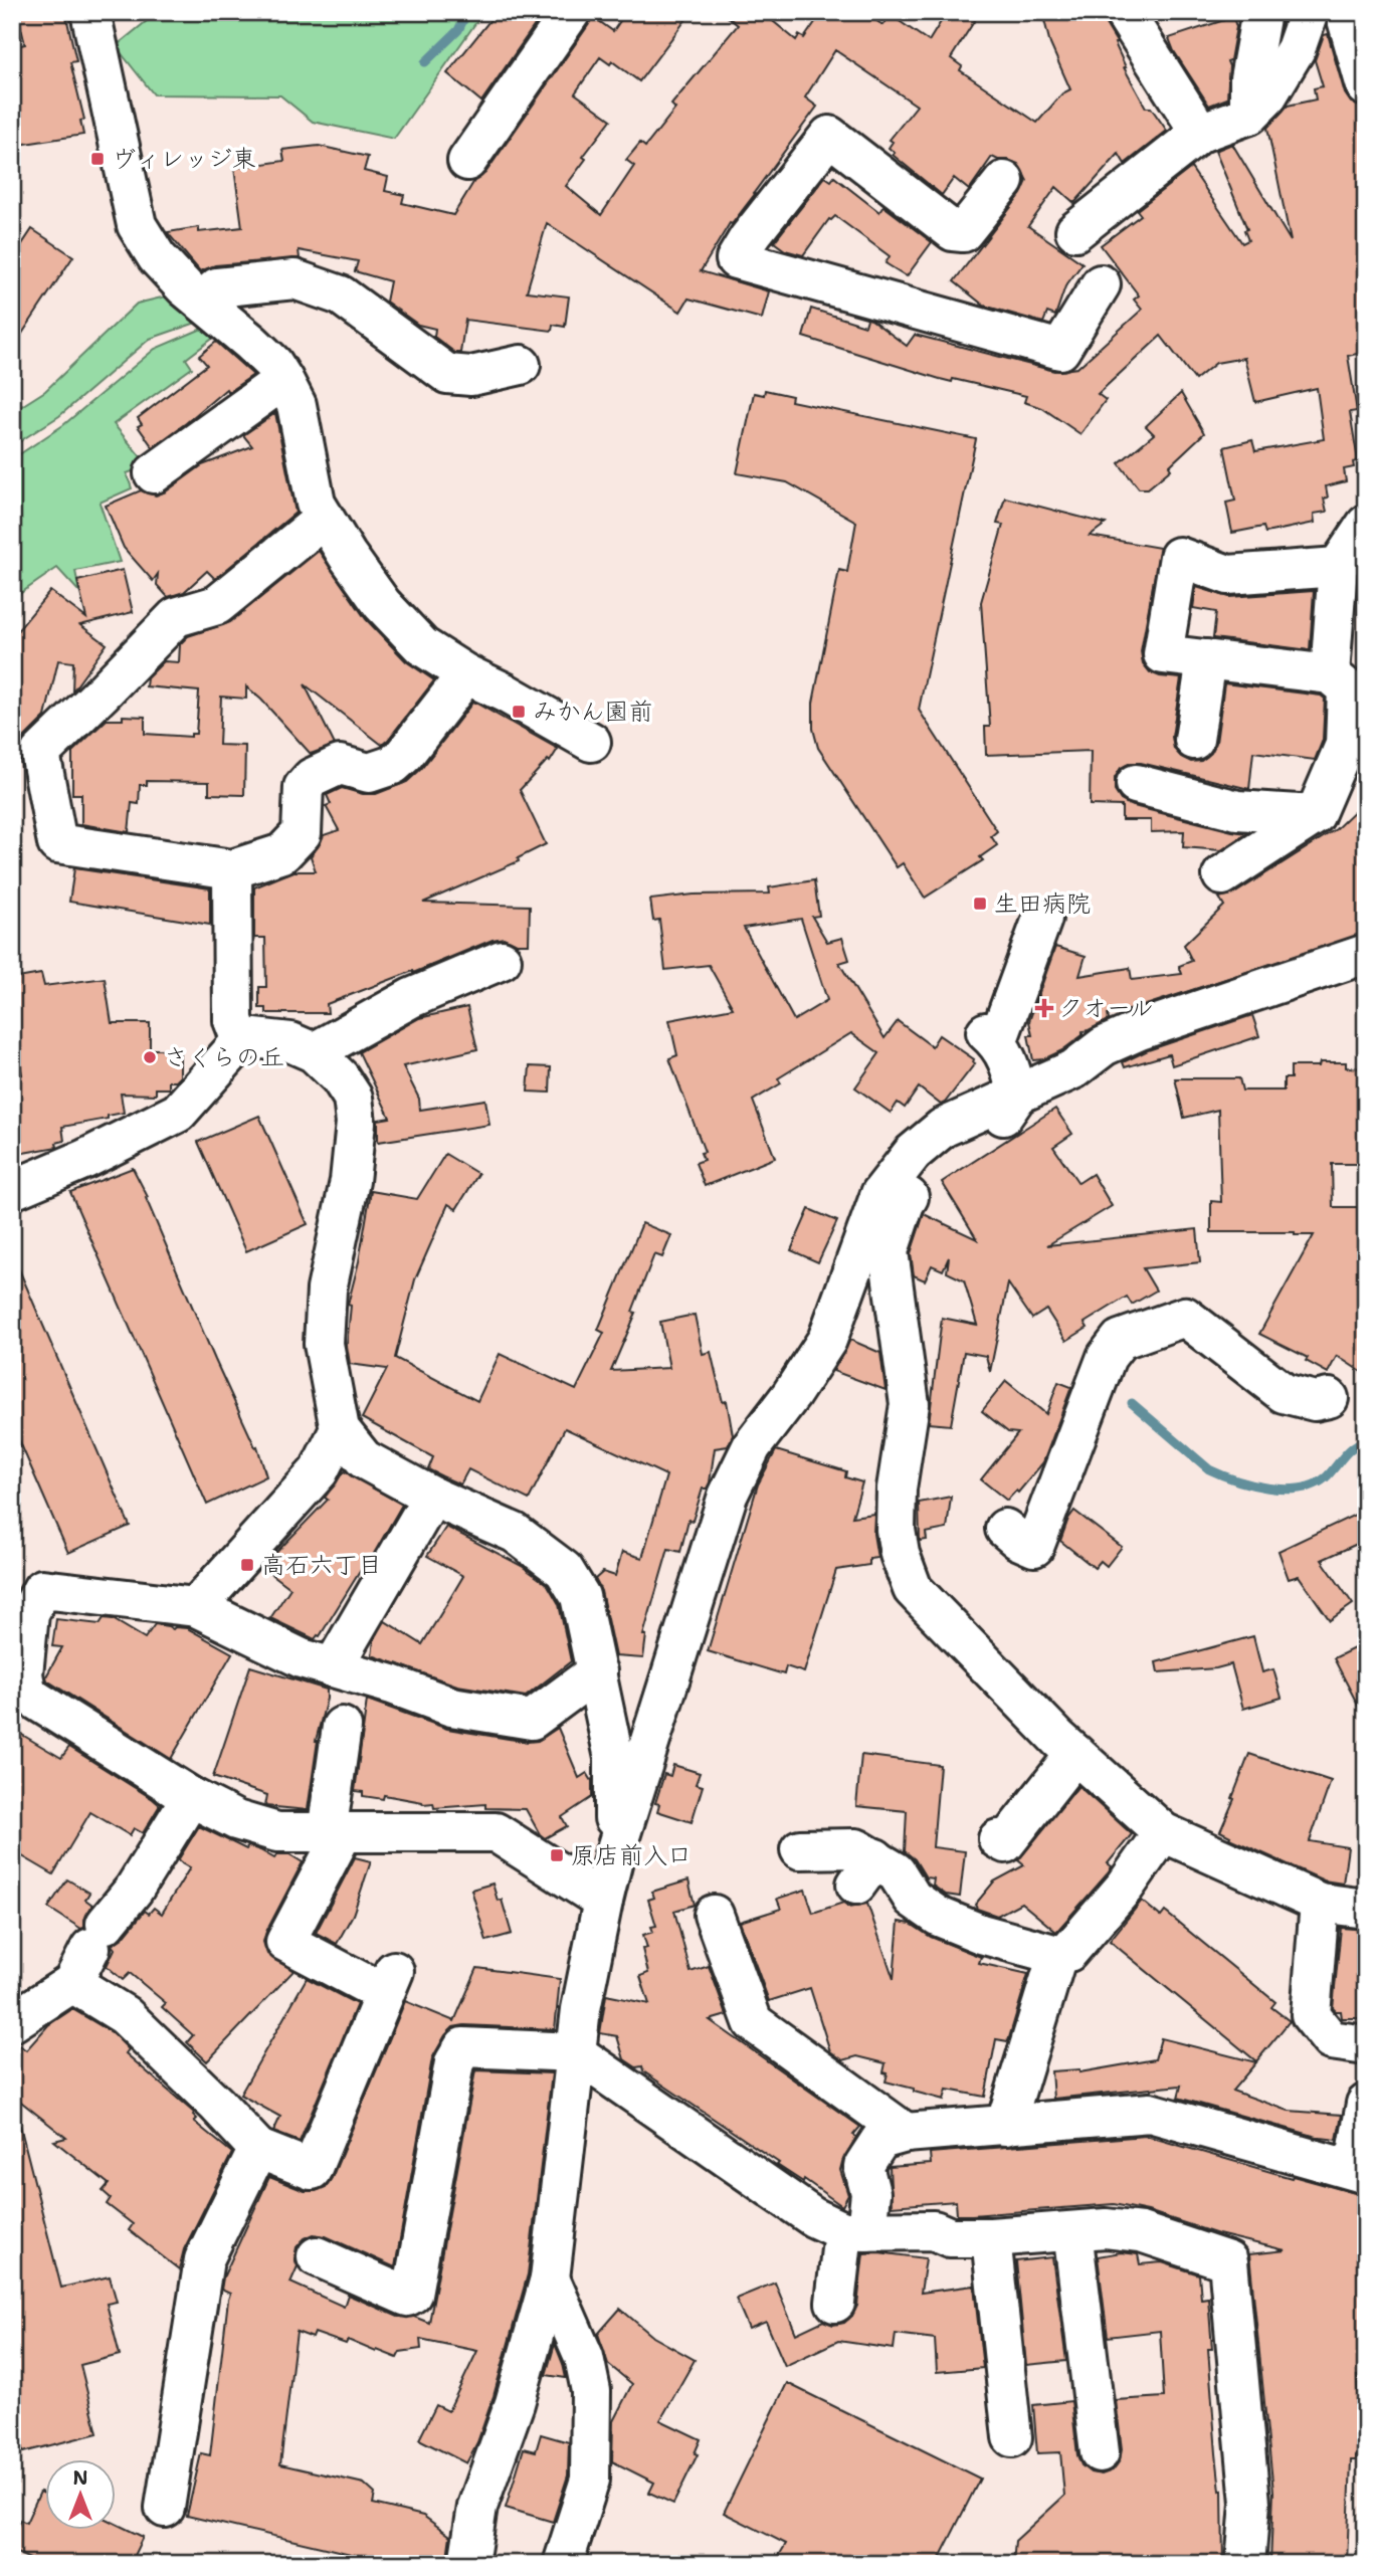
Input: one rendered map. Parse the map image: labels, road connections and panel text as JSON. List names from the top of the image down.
{
  "places": {
    "transit": [
      "ヴィレッジ東",
      "みかん園前",
      "生田病院",
      "高石六丁目",
      "原店前入口"
    ],
    "health": ["クオール"],
    "other": ["さくらの丘"]
  },
  "north": "top"
}
